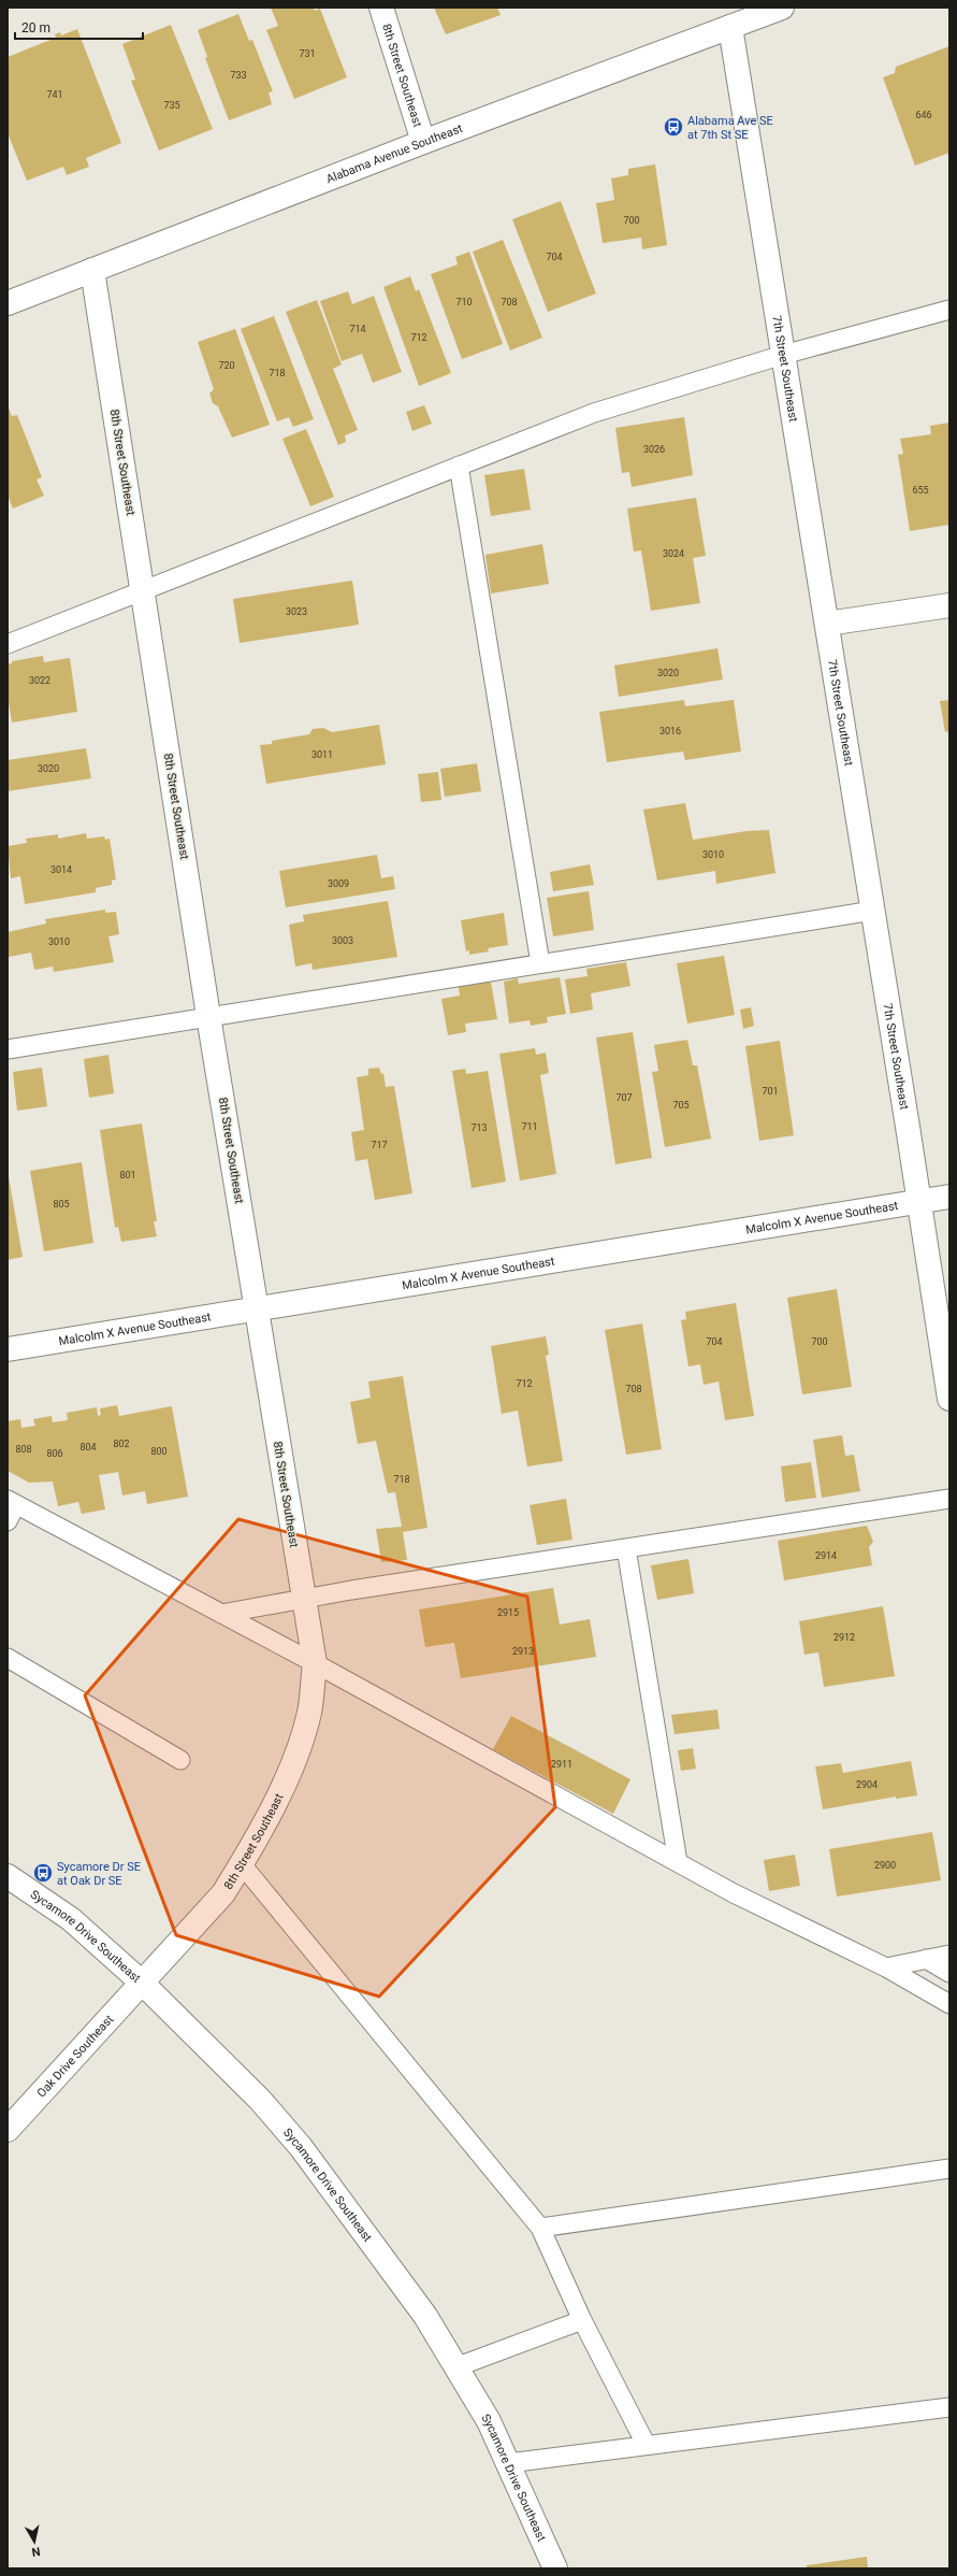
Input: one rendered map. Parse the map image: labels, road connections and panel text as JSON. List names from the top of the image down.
{
  "streets": {
    "street": [
      "8th Street Southeast",
      "Alabama Avenue Southeast",
      "7th Street Southeast",
      "Malcolm X Avenue Southeast",
      "Sycamore Drive Southeast",
      "Oak Drive Southeast"
    ]
  },
  "crossings": [
    ["8th Street Southeast", "Alabama Avenue Southeast"],
    ["8th Street Southeast", "Malcolm X Avenue Southeast"],
    ["8th Street Southeast", "Sycamore Drive Southeast"],
    ["8th Street Southeast", "Oak Drive Southeast"],
    ["Alabama Avenue Southeast", "7th Street Southeast"],
    ["7th Street Southeast", "Malcolm X Avenue Southeast"],
    ["Sycamore Drive Southeast", "Oak Drive Southeast"]
  ],
  "places": {
    "bus stop": ["Alabama Ave SE at 7th St SE", "Sycamore Dr SE at Oak Dr SE"]
  },
  "house_numbers": [
    "731",
    "733",
    "741",
    "735",
    "646",
    "700",
    "704",
    "710",
    "708",
    "714",
    "712",
    "720",
    "718",
    "3026",
    "655",
    "3024",
    "3023",
    "3020",
    "3022",
    "3016",
    "3011",
    "3020",
    "3010",
    "3014",
    "3009",
    "3003",
    "3010",
    "701",
    "707",
    "705",
    "711",
    "713",
    "717",
    "801",
    "805",
    "704",
    "700",
    "712",
    "708",
    "802",
    "804",
    "808",
    "800",
    "806",
    "718",
    "2914",
    "2915",
    "2912",
    "2913",
    "2911",
    "2904",
    "2900"
  ],
  "scale_bar": "20 m",
  "north": "bottom"
}
